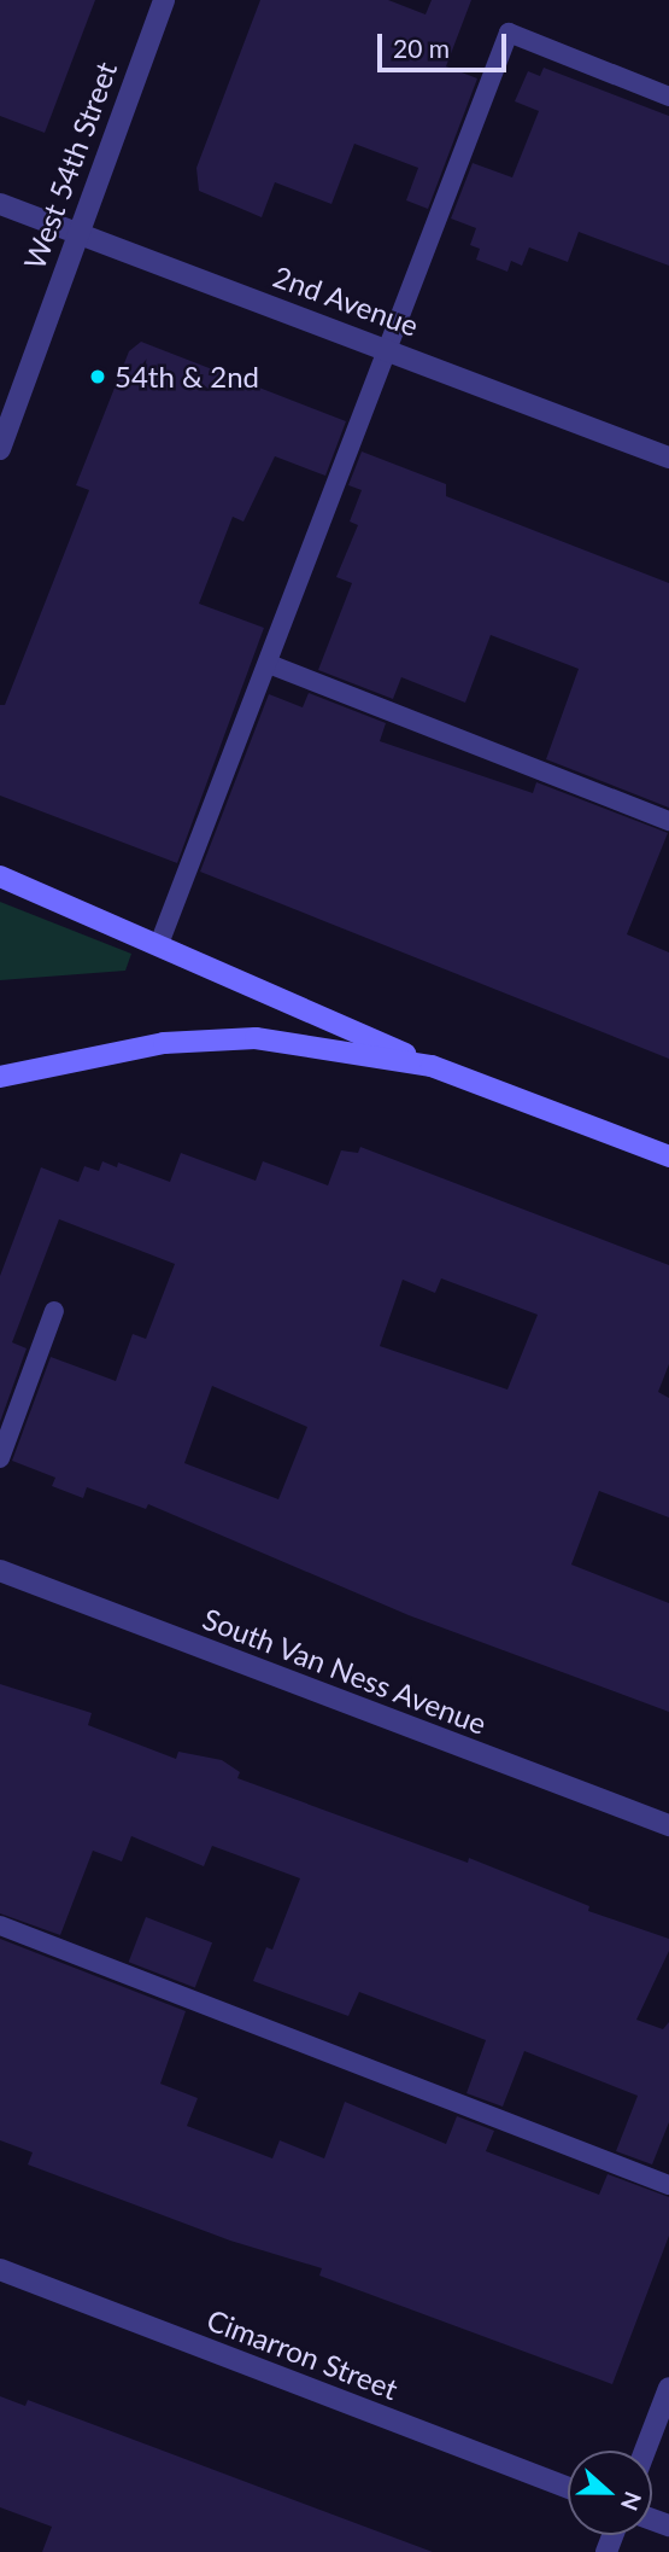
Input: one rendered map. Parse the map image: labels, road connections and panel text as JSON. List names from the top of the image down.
{
  "streets": {
    "street": [
      "West 54th Street",
      "2nd Avenue",
      "South Van Ness Avenue",
      "Cimarron Street"
    ]
  },
  "crossings": [
    ["West 54th Street", "2nd Avenue"]
  ],
  "places": ["54th & 2nd"],
  "scale_bar": "20 m",
  "north": "right"
}
